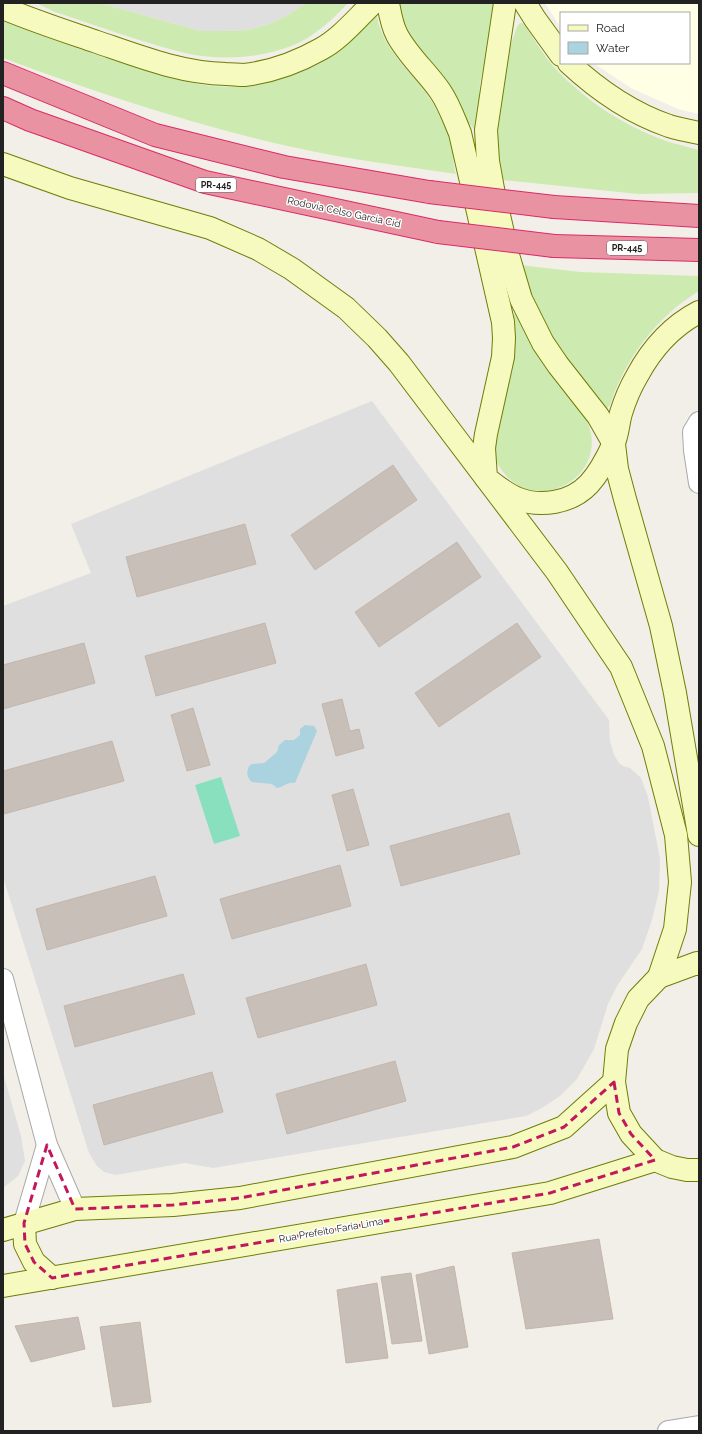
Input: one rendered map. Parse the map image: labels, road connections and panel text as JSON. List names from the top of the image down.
{
  "streets": {
    "highway": ["PR-445", "Rodovia Celso Garcia Cid"],
    "main road": ["Rua Prefeito Faria Lima"]
  },
  "legend": ["Road", "Water"]
}
